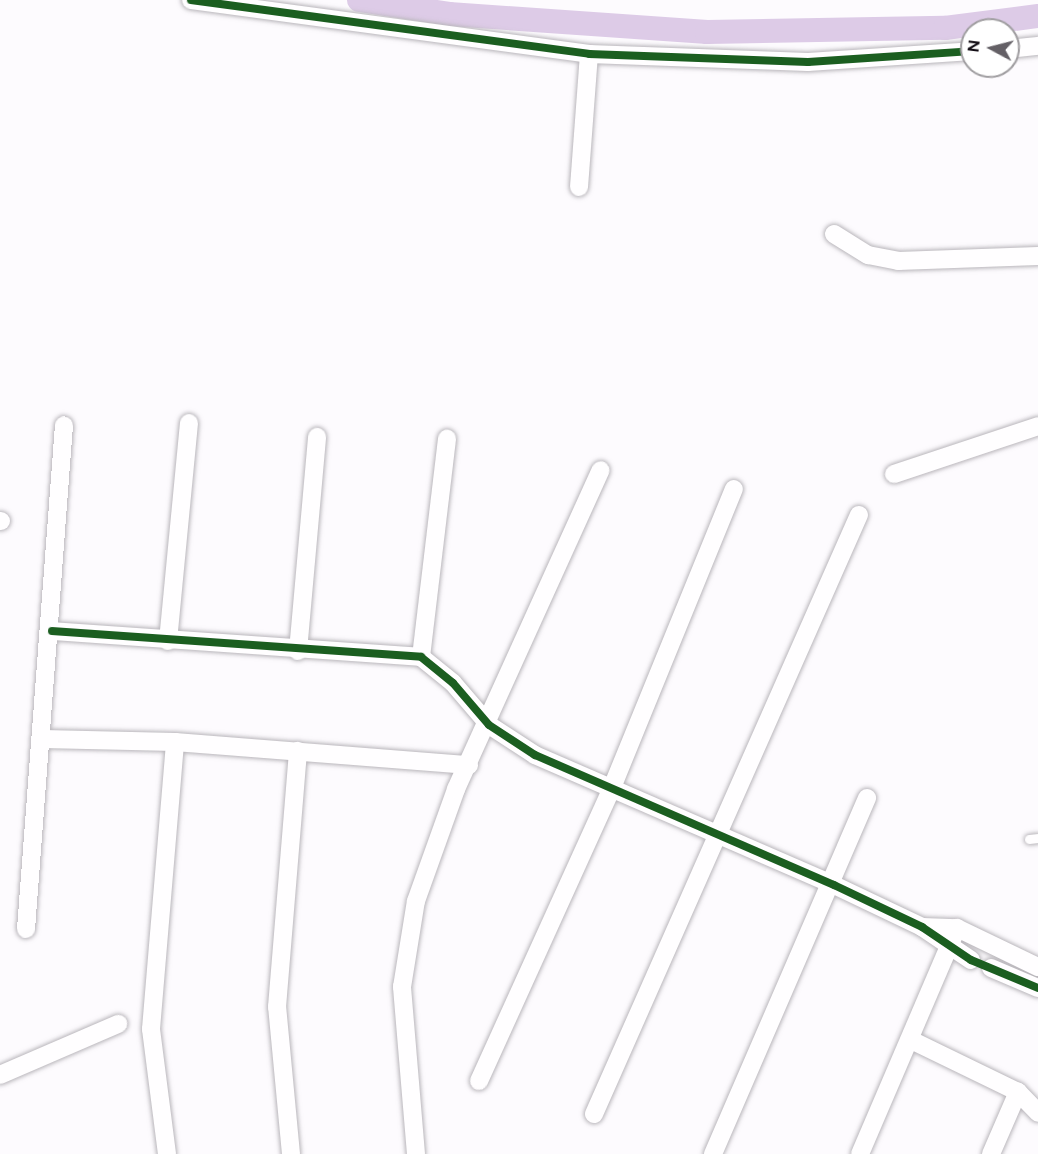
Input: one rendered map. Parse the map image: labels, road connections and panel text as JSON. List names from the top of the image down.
{
  "north": "left"
}
